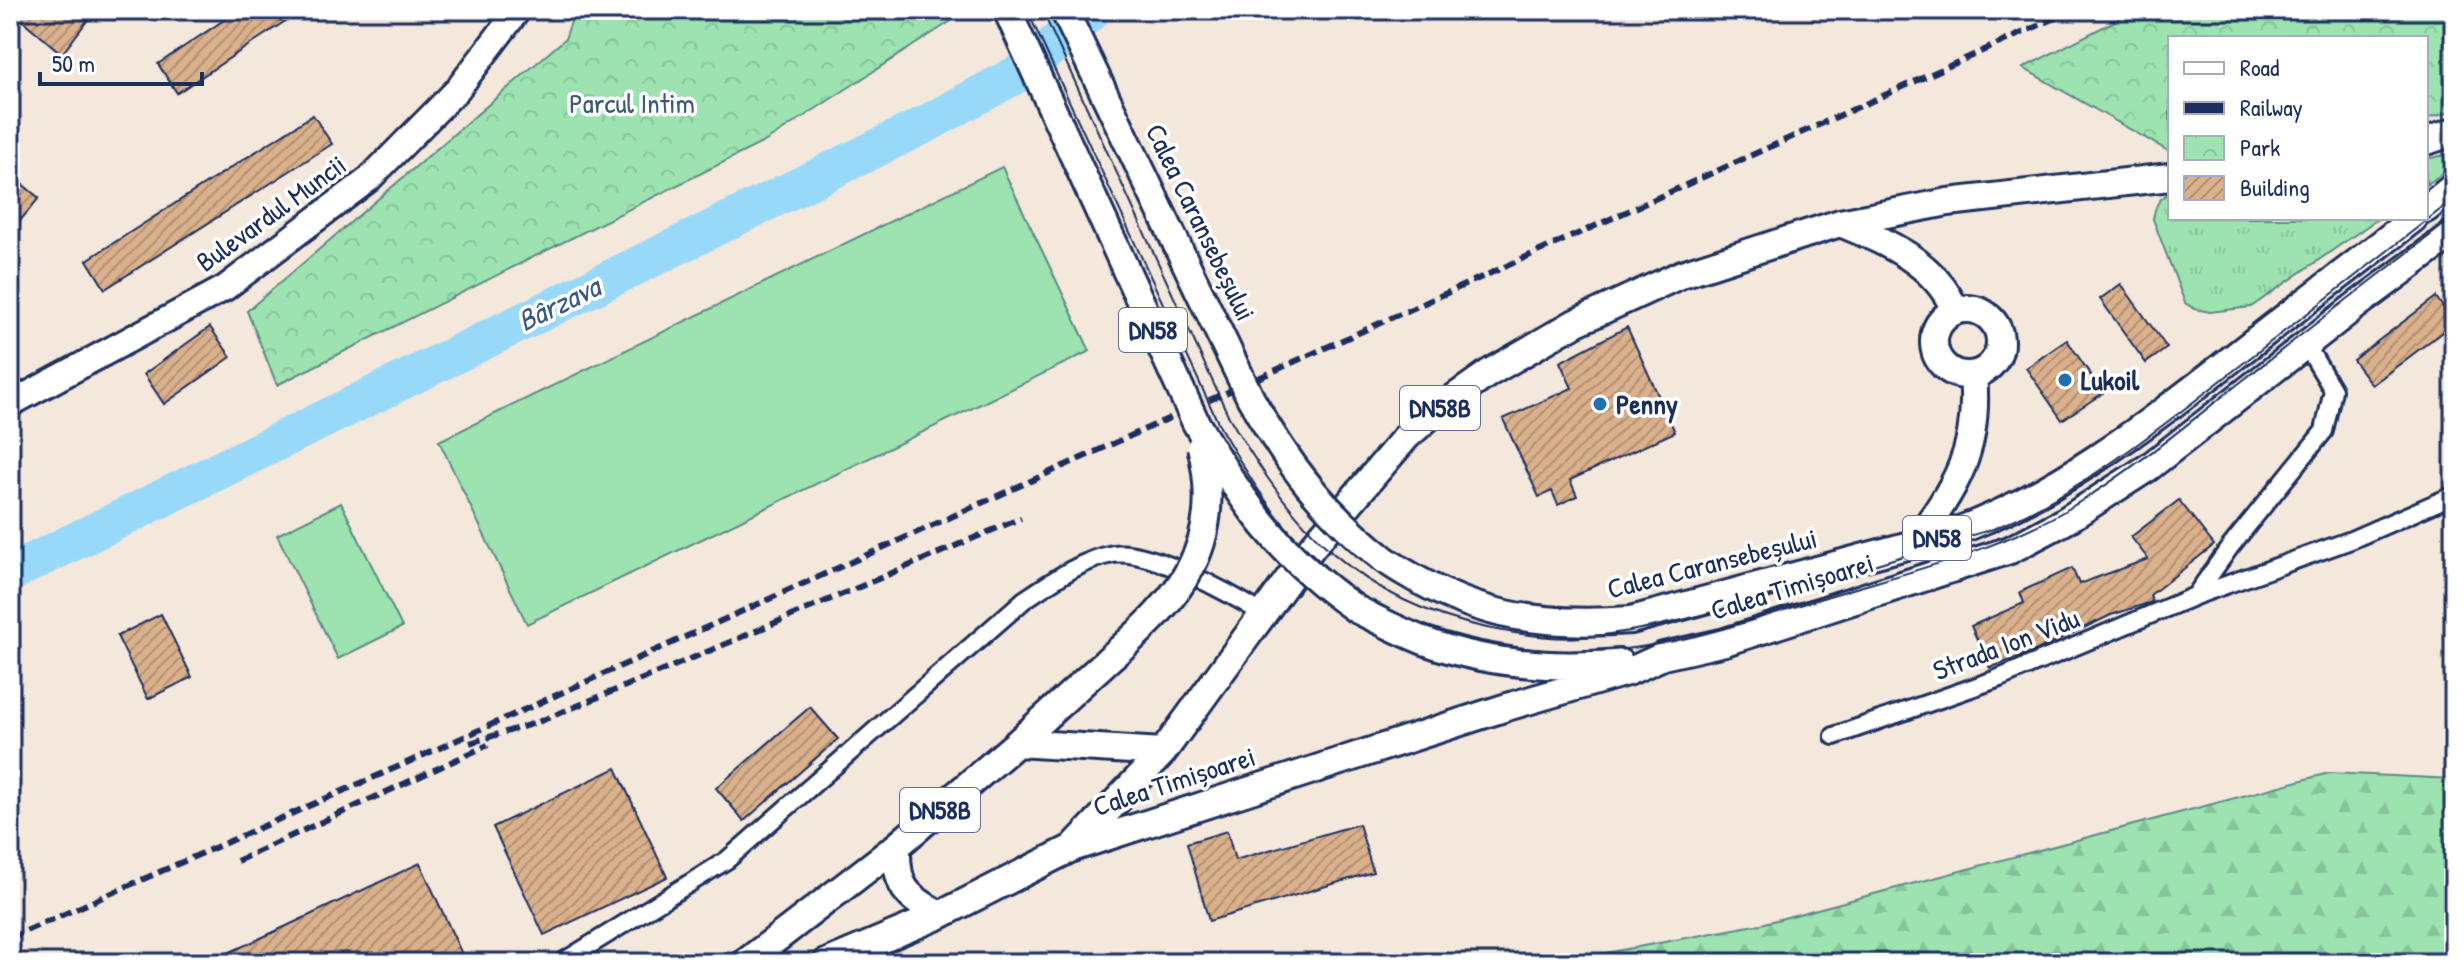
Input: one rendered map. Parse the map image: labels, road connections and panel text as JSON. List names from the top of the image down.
{
  "streets": {
    "main road": [
      "Calea Caransebeșului",
      "DN58",
      "DN58B",
      "Calea Timișoarei"
    ],
    "street": ["Bulevardul Muncii", "Strada Ion Vidu"]
  },
  "crossings": [
    ["DN58", "DN58B"],
    ["DN58", "Calea Timișoarei"],
    ["DN58B", "Calea Timișoarei"]
  ],
  "water": ["Bârzava"],
  "parks": ["Parcul Intim"],
  "places": ["Lukoil", "Penny"],
  "legend": [
    "Road",
    "Railway",
    "Park",
    "Building"
  ],
  "scale_bar": "50 m"
}
